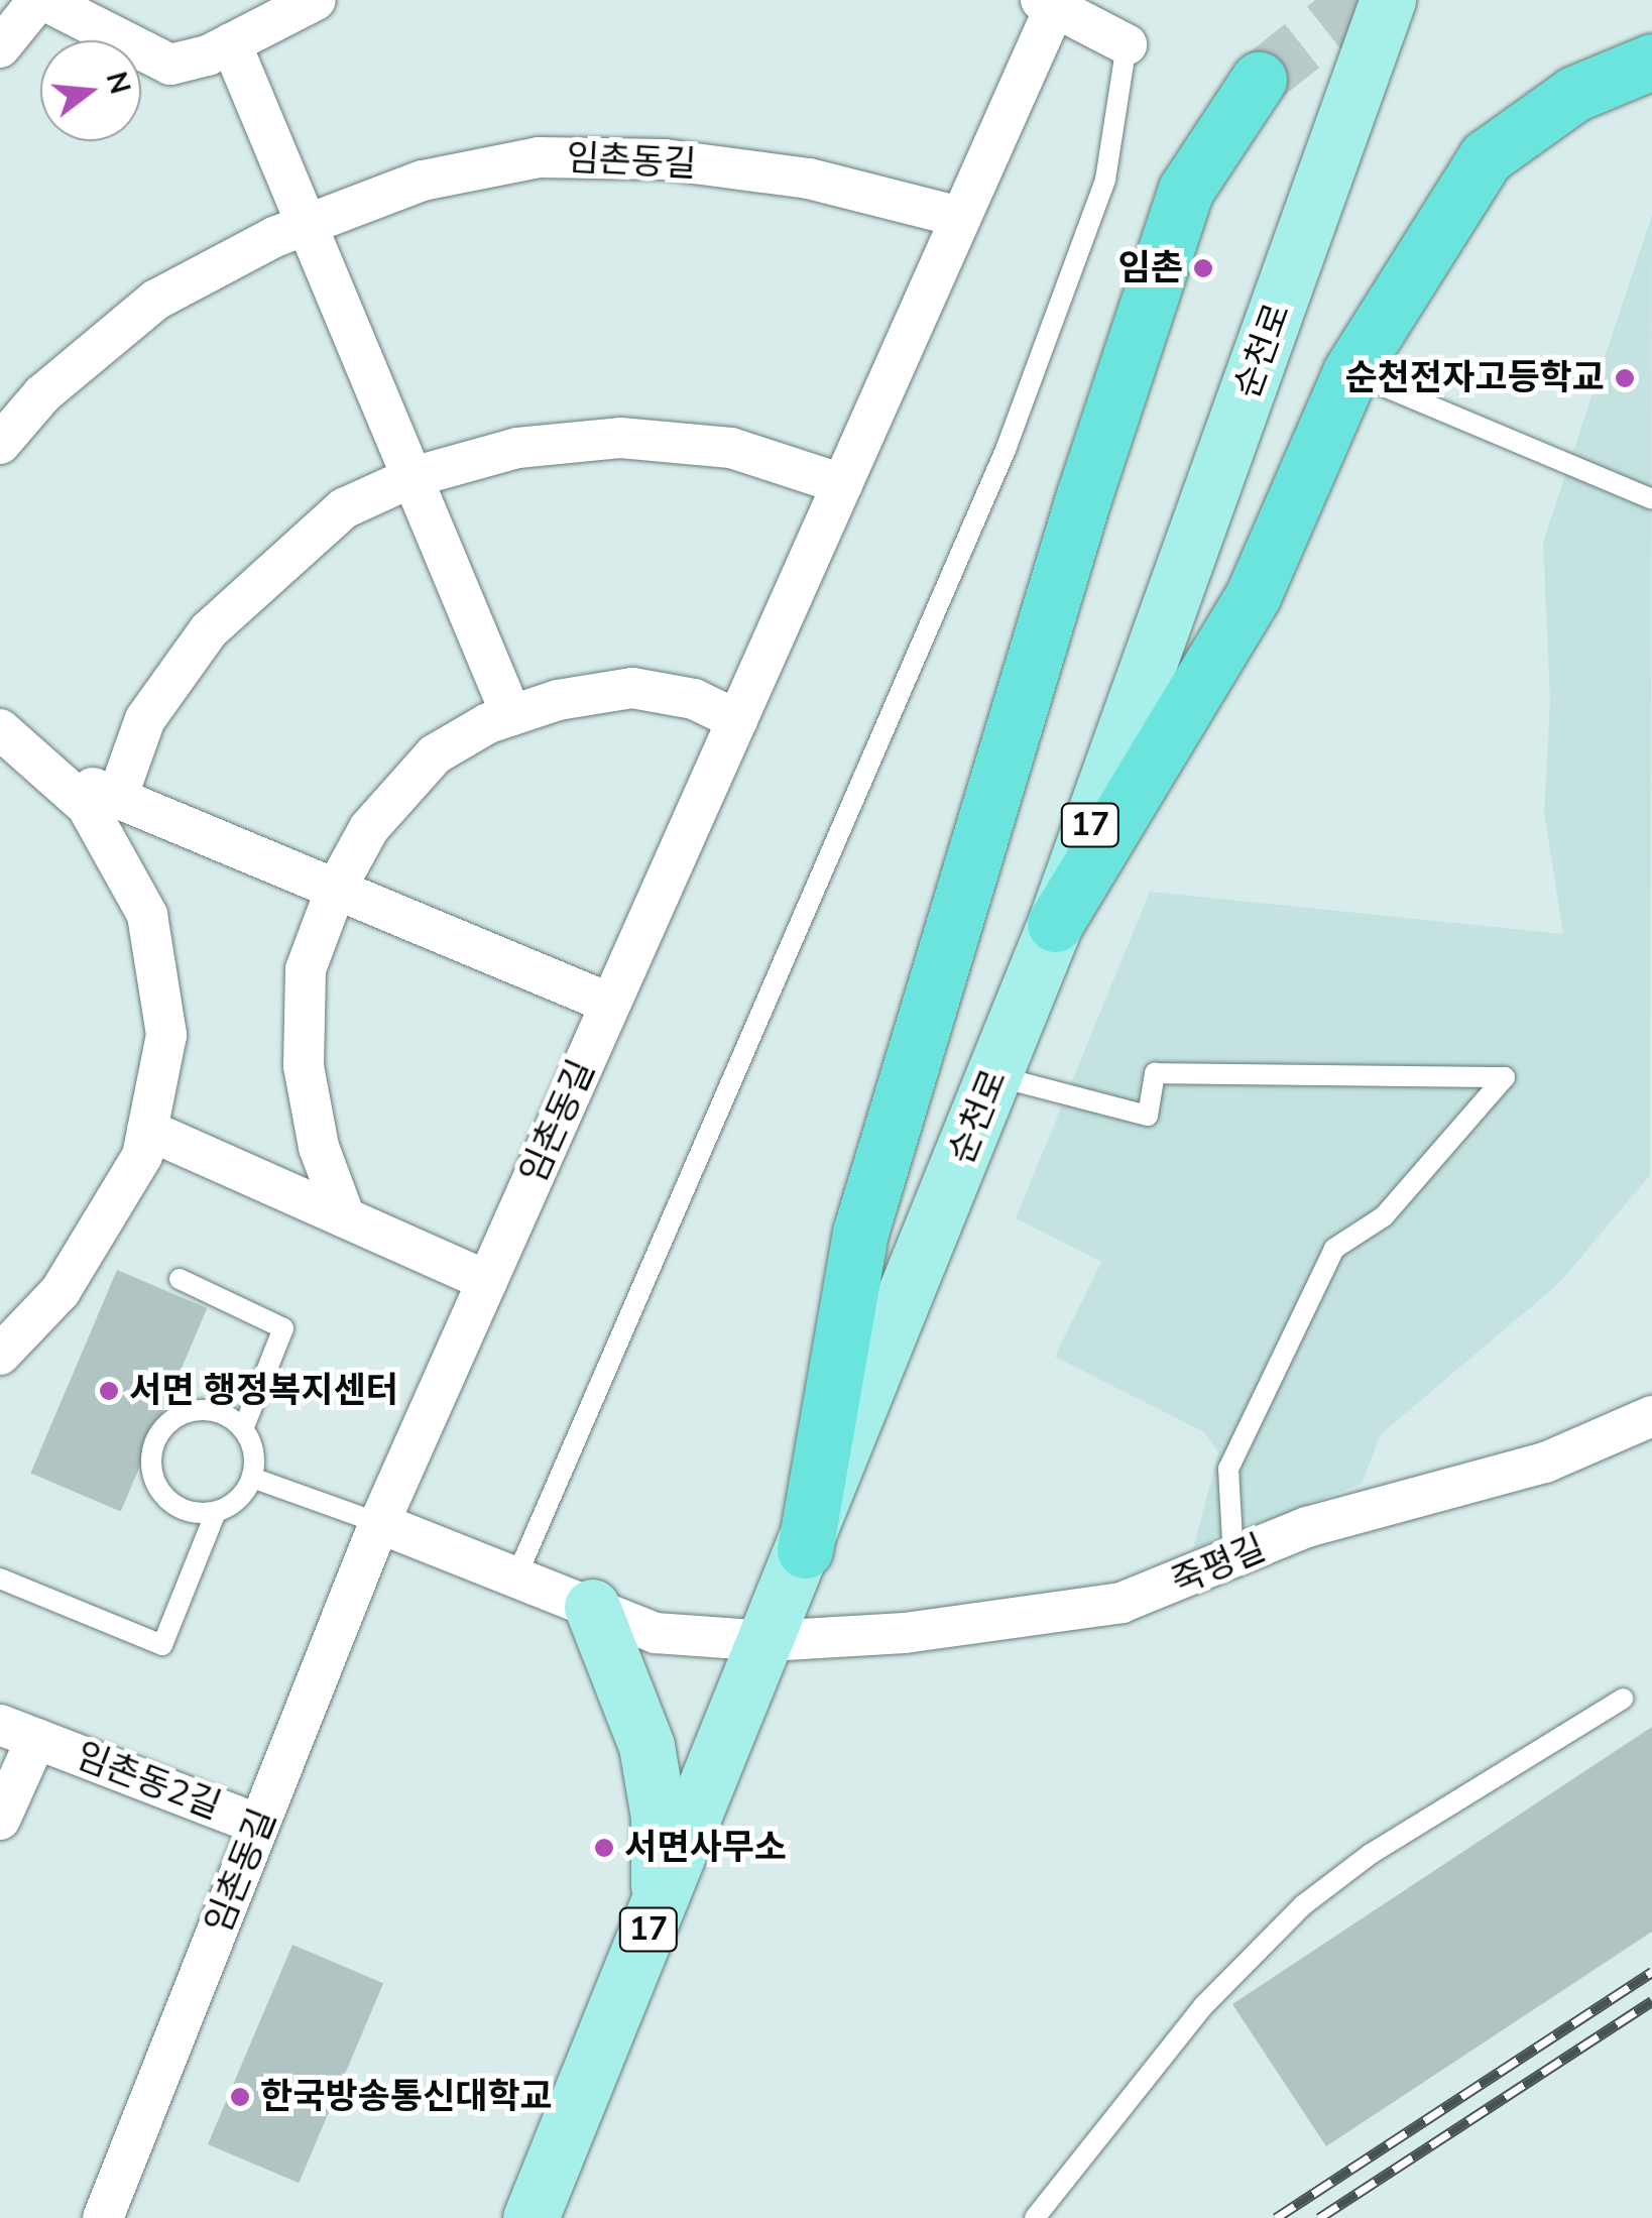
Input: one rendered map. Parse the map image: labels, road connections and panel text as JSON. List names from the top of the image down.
{
  "streets": {
    "main road": ["순천로", "17"],
    "street": ["임촌동길", "죽평길", "임촌동2길"]
  },
  "crossings": [
    ["임촌동길", "임촌동2길"],
    ["순천로", "죽평길"]
  ],
  "places": [
    "임촌",
    "순천전자고등학교",
    "서면 행정복지센터",
    "서면사무소",
    "한국방송통신대학교"
  ],
  "north": "right"
}
